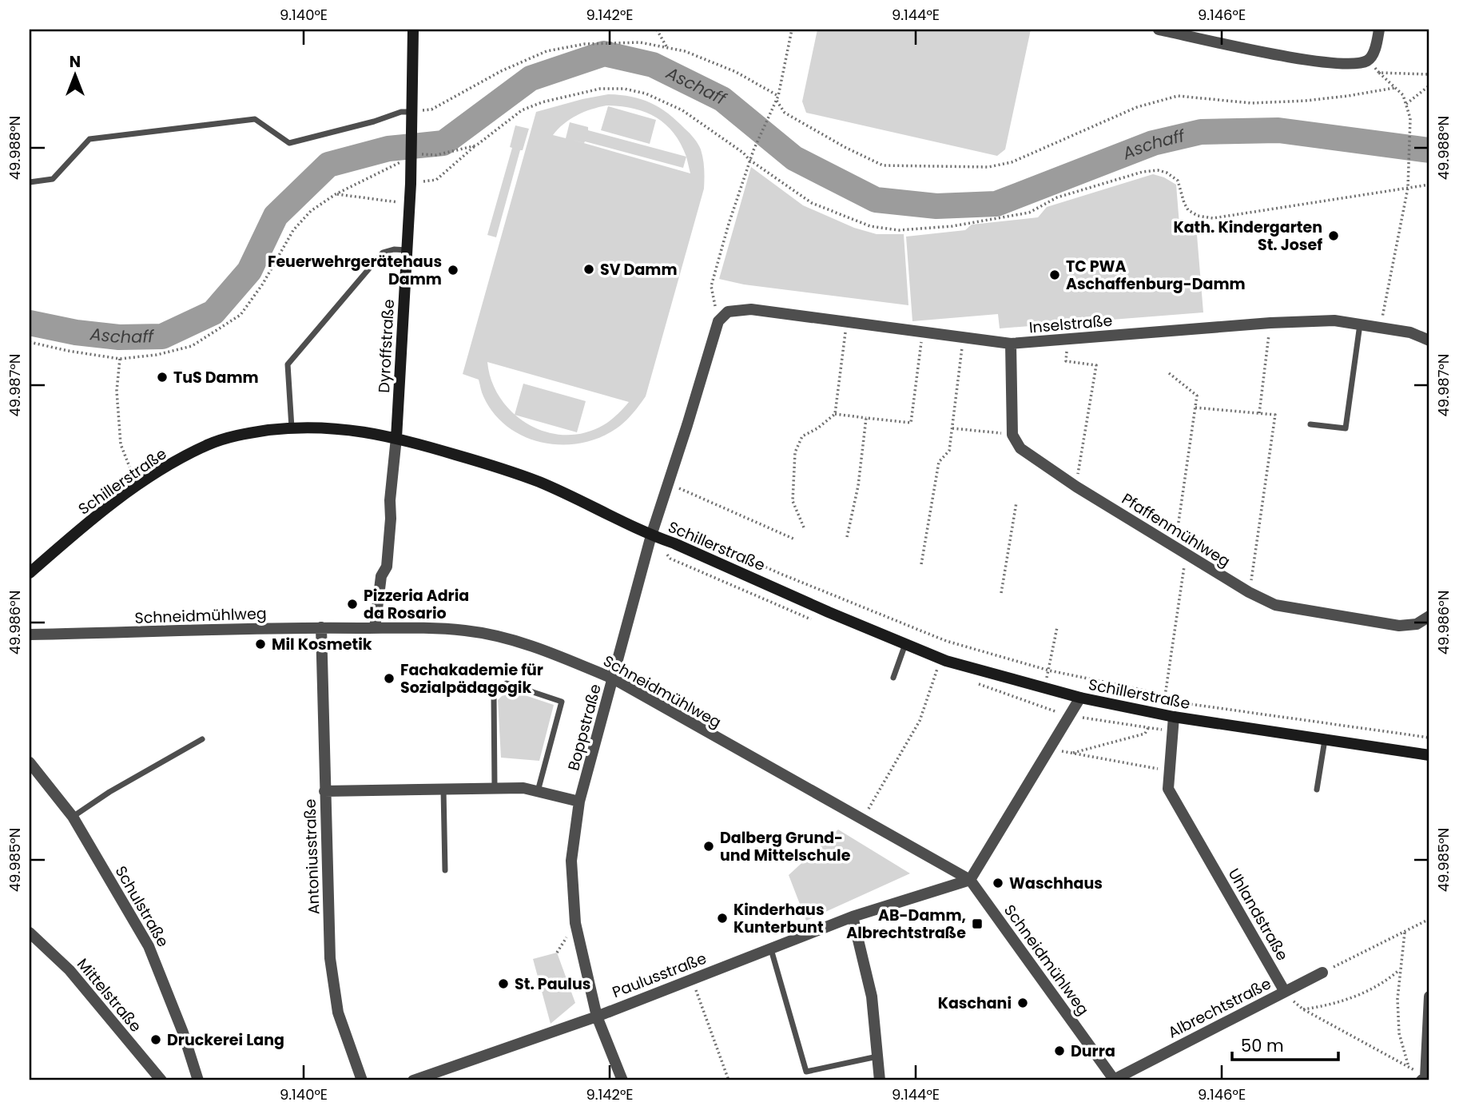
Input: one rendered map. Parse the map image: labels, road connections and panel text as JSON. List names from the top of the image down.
{
  "streets": {
    "main road": ["Dyroffstraße", "Schillerstraße"],
    "street": [
      "Inselstraße",
      "Pfaffenmühlweg",
      "Schneidmühlweg",
      "Boppstraße",
      "Antoniusstraße",
      "Schulstraße",
      "Uhlandstraße",
      "Paulusstraße",
      "Mittelstraße",
      "Albrechtstraße"
    ]
  },
  "crossings": [
    ["Inselstraße", "Boppstraße"],
    ["Dyroffstraße", "Schillerstraße"],
    ["Dyroffstraße", "Schneidmühlweg"],
    ["Schillerstraße", "Boppstraße"],
    ["Schillerstraße", "Uhlandstraße"],
    ["Schneidmühlweg", "Boppstraße"],
    ["Schneidmühlweg", "Antoniusstraße"],
    ["Schneidmühlweg", "Paulusstraße"],
    ["Schneidmühlweg", "Albrechtstraße"],
    ["Boppstraße", "Paulusstraße"],
    ["Uhlandstraße", "Albrechtstraße"]
  ],
  "water": ["Aschaff"],
  "places": {
    "other": [
      "Kath. Kindergarten St. Josef",
      "SV Damm",
      "Feuerwehrgerätehaus Damm",
      "TC PWA Aschaffenburg-Damm",
      "TuS Damm",
      "Pizzeria Adria da Rosario",
      "Mil Kosmetik",
      "Fachakademie für Sozialpädagogik",
      "Dalberg Grund- und Mittelschule",
      "Waschhaus",
      "Kinderhaus Kunterbunt",
      "St. Paulus",
      "Kaschani",
      "Druckerei Lang",
      "Durra"
    ],
    "transit": ["AB-Damm, Albrechtstraße"]
  },
  "scale_bar": "50 m",
  "north": "top",
  "coordinates": [
    "9.140°E",
    "9.142°E",
    "9.144°E",
    "9.146°E",
    "49.988°N",
    "49.987°N",
    "49.986°N",
    "49.985°N"
  ]
}
